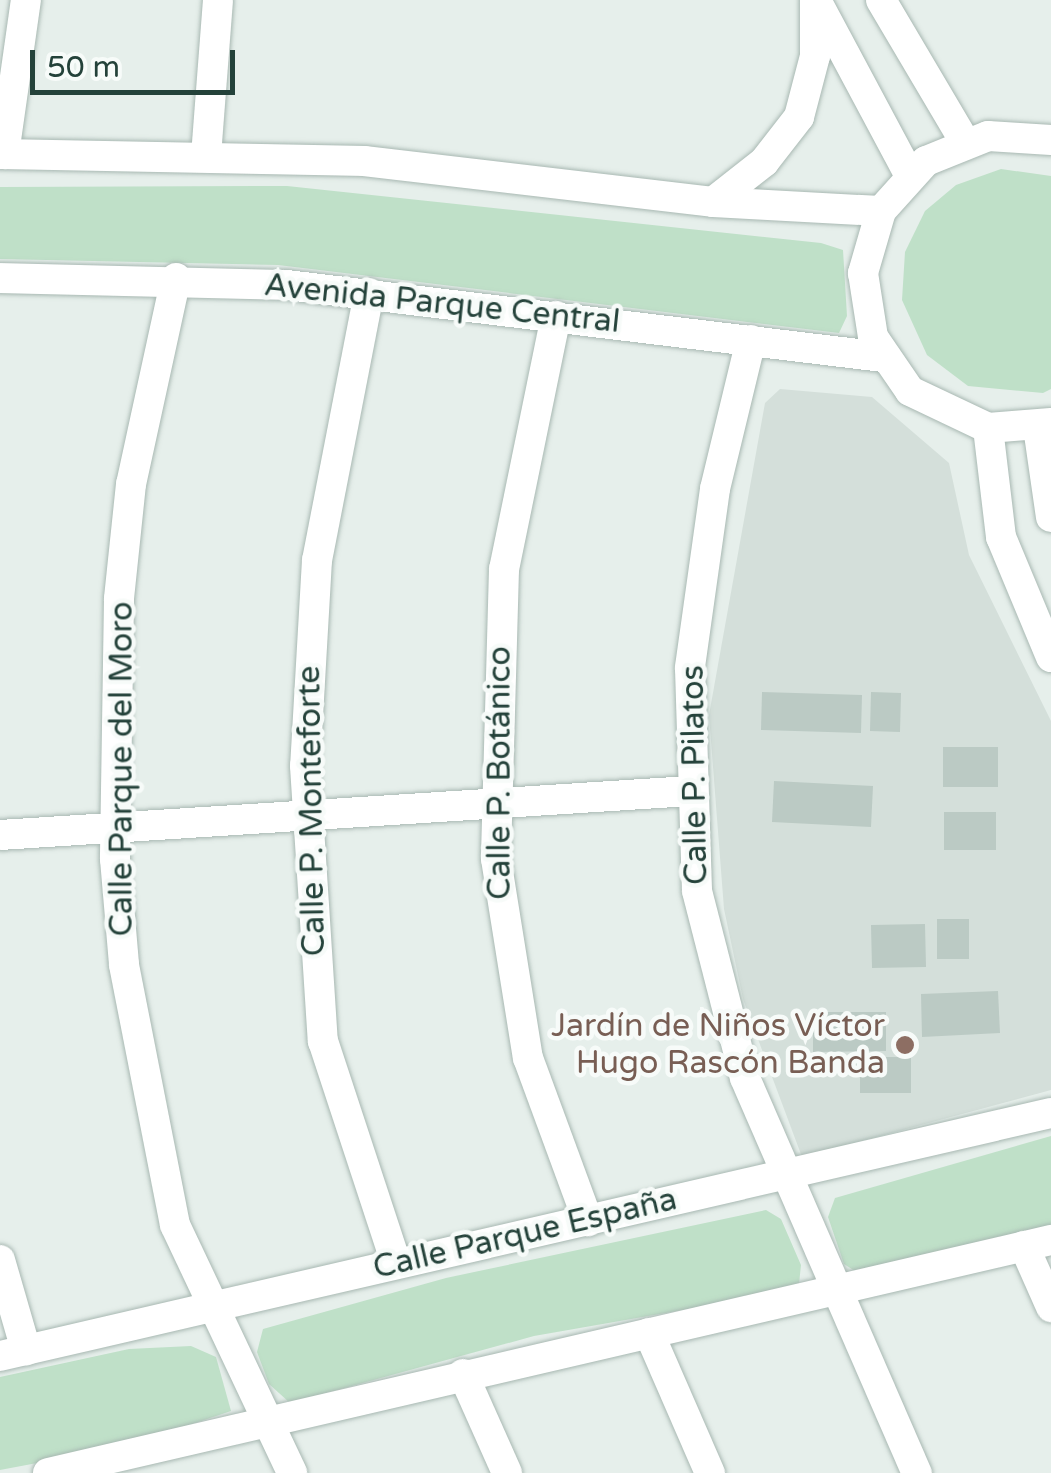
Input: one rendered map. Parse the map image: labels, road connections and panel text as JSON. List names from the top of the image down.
{
  "streets": {
    "street": [
      "Avenida Parque Central",
      "Calle Parque del Moro",
      "Calle P. Botánico",
      "Calle P. Pilatos",
      "Calle P. Monteforte",
      "Calle Parque España"
    ]
  },
  "crossings": [
    ["Avenida Parque Central", "Calle Parque del Moro"],
    ["Avenida Parque Central", "Calle P. Botánico"],
    ["Avenida Parque Central", "Calle P. Pilatos"],
    ["Avenida Parque Central", "Calle P. Monteforte"],
    ["Calle Parque del Moro", "Calle Parque España"],
    ["Calle P. Botánico", "Calle Parque España"],
    ["Calle P. Pilatos", "Calle Parque España"],
    ["Calle P. Monteforte", "Calle Parque España"]
  ],
  "places": ["Jardín de Niños Víctor Hugo Rascón Banda"],
  "scale_bar": "50 m"
}
